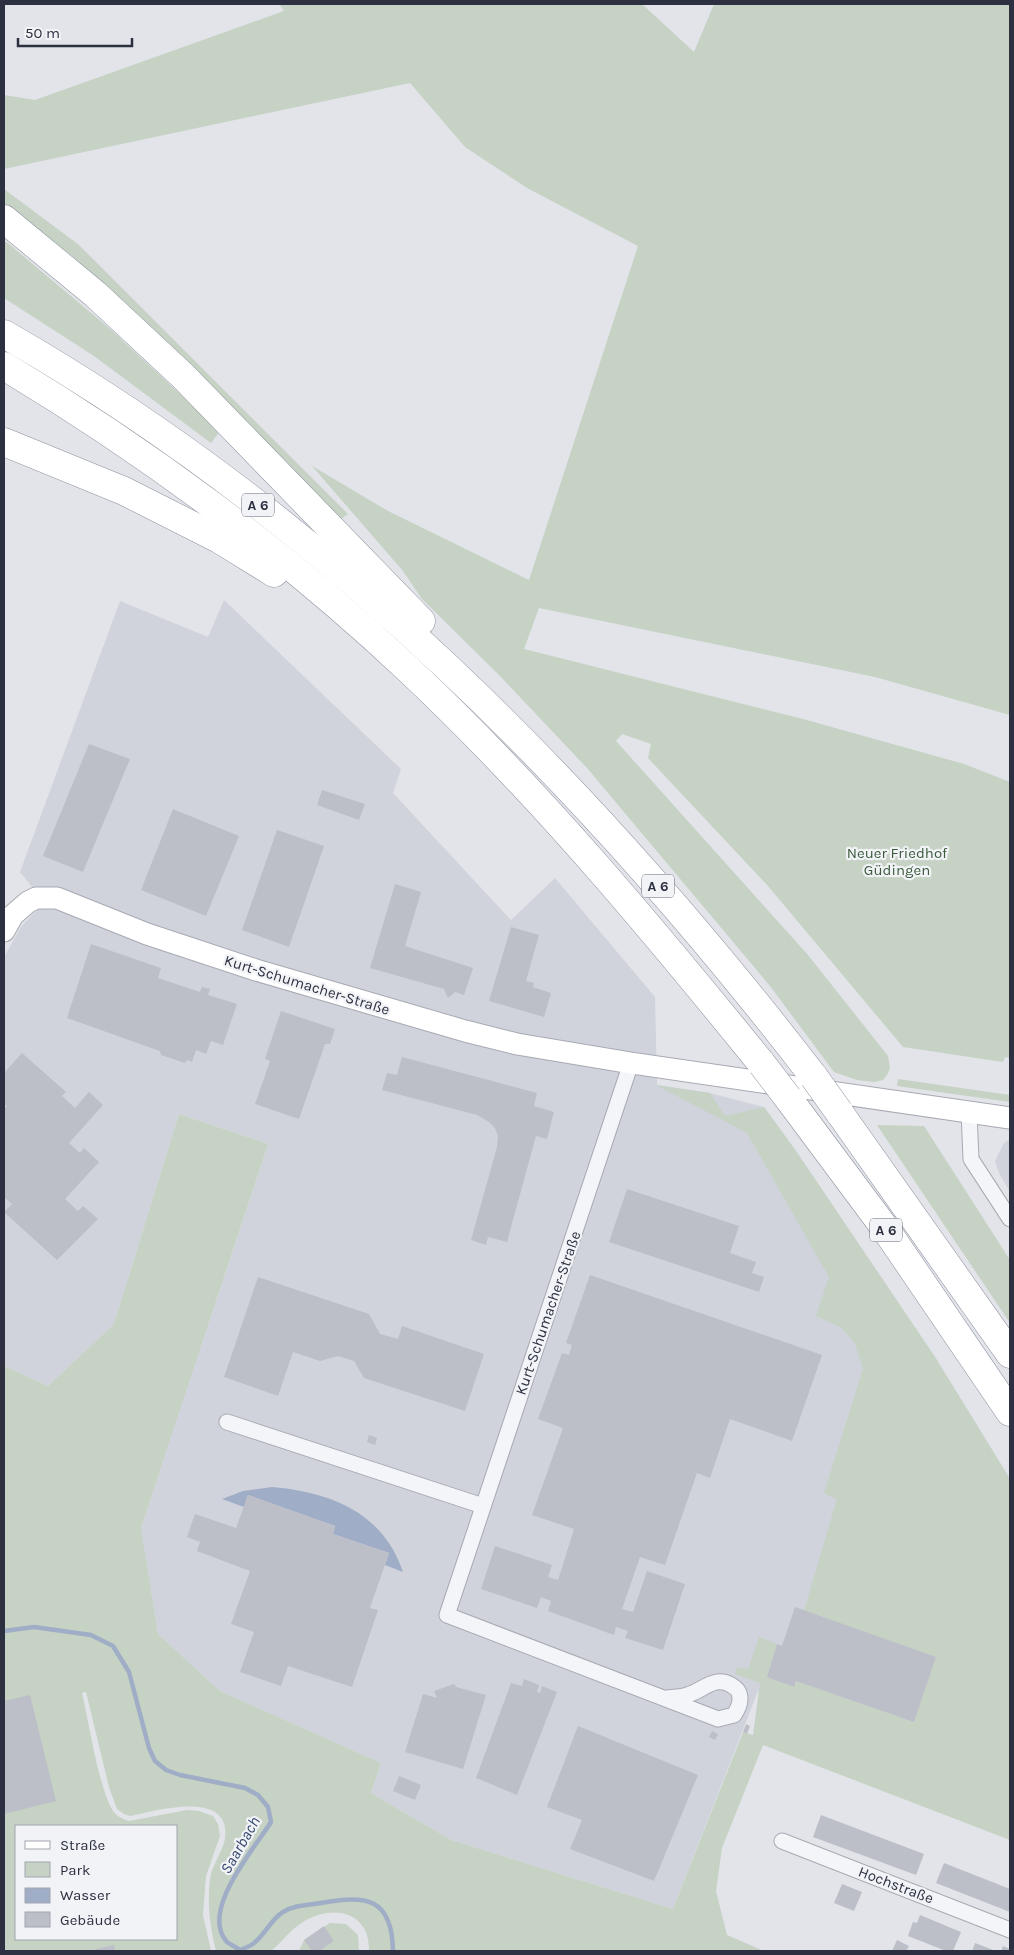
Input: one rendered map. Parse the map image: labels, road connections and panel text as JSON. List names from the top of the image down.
{
  "streets": {
    "highway": ["A 6"],
    "street": ["Kurt-Schumacher-Straße", "Hochstraße"]
  },
  "water": ["Saarbach"],
  "parks": ["Neuer Friedhof Güdingen"],
  "legend": [
    "Straße",
    "Park",
    "Wasser",
    "Gebäude"
  ],
  "scale_bar": "50 m"
}
